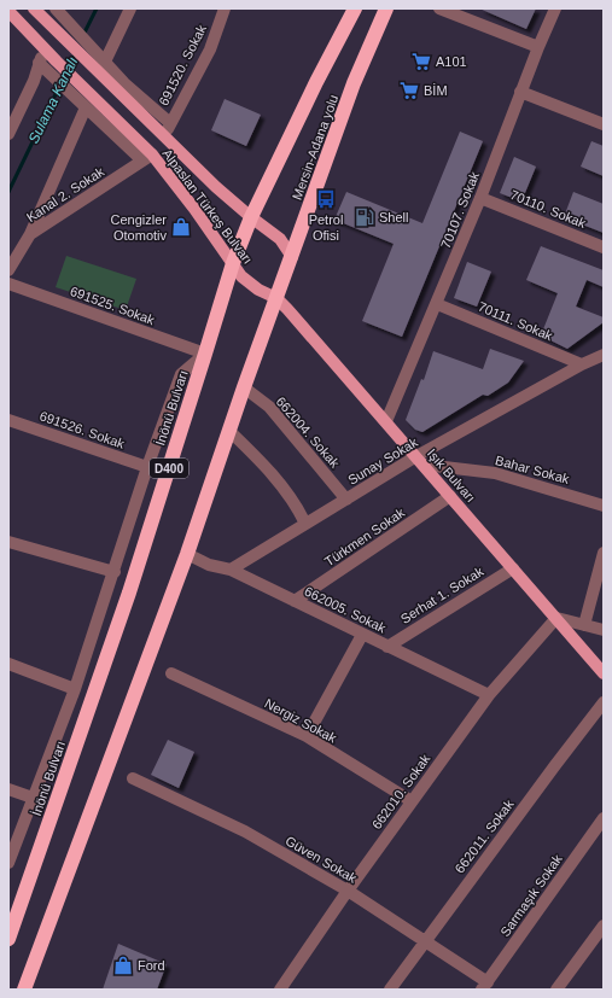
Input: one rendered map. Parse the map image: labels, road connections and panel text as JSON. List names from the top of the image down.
{
  "streets": {
    "highway": ["Mersin-Adana yolu", "İnönü Bulvarı", "D400"],
    "main road": ["Alpaslan Türkeş Bulvarı", "Işık Bulvarı"],
    "street": [
      "691520. Sokak",
      "Kanal 2. Sokak",
      "70110. Sokak",
      "70107. Sokak",
      "691525. Sokak",
      "70111. Sokak",
      "691526. Sokak",
      "662004. Sokak",
      "Sunay Sokak",
      "Bahar Sokak",
      "Türkmen Sokak",
      "Serhat 1. Sokak",
      "662005. Sokak",
      "Nergiz Sokak",
      "662010. Sokak",
      "662011. Sokak",
      "Güven Sokak",
      "Sarmaşık Sokak"
    ]
  },
  "crossings": [
    ["691520. Sokak", "Alpaslan Türkeş Bulvarı"],
    ["Mersin-Adana yolu", "Alpaslan Türkeş Bulvarı"],
    ["Mersin-Adana yolu", "Işık Bulvarı"],
    ["Kanal 2. Sokak", "Alpaslan Türkeş Bulvarı"],
    ["Alpaslan Türkeş Bulvarı", "İnönü Bulvarı"],
    ["Alpaslan Türkeş Bulvarı", "Işık Bulvarı"],
    ["70110. Sokak", "70107. Sokak"],
    ["70107. Sokak", "70111. Sokak"],
    ["70107. Sokak", "Işık Bulvarı"],
    ["691525. Sokak", "İnönü Bulvarı"],
    ["70111. Sokak", "Sunay Sokak"],
    ["662004. Sokak", "Sunay Sokak"],
    ["Sunay Sokak", "Bahar Sokak"],
    ["Sunay Sokak", "Işık Bulvarı"],
    ["Sunay Sokak", "662005. Sokak"],
    ["Bahar Sokak", "Işık Bulvarı"],
    ["Işık Bulvarı", "Türkmen Sokak"],
    ["Işık Bulvarı", "Serhat 1. Sokak"],
    ["Işık Bulvarı", "662010. Sokak"],
    ["Türkmen Sokak", "662005. Sokak"],
    ["Serhat 1. Sokak", "662005. Sokak"],
    ["662005. Sokak", "662010. Sokak"],
    ["Nergiz Sokak", "662010. Sokak"],
    ["662010. Sokak", "Güven Sokak"],
    ["662011. Sokak", "Güven Sokak"],
    ["Güven Sokak", "Sarmaşık Sokak"]
  ],
  "water": ["Sulama Kanalı"],
  "places": {
    "supermarket": ["A101", "BİM"],
    "bus stop": ["Petrol Ofisi"],
    "fuel station": ["Shell"],
    "shop": ["Cengizler Otomotiv", "Ford"]
  }
}
